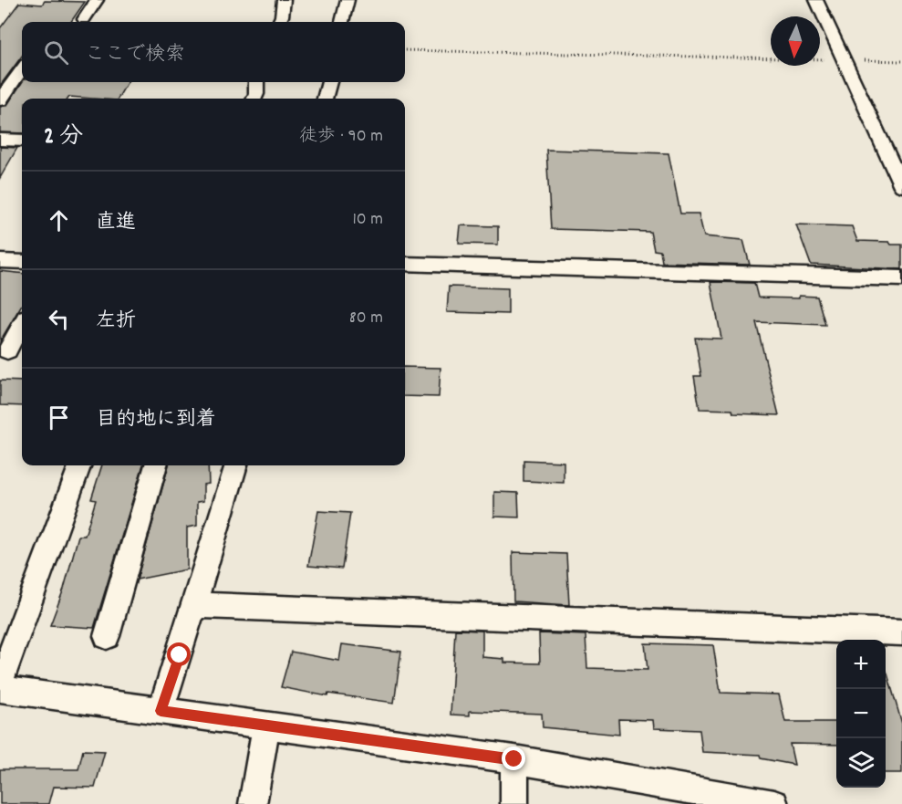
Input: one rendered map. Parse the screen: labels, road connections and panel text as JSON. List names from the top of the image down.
{
  "north": "bottom",
  "page": {
    "search": "ここで検索",
    "heading": ["2 分", "徒歩 · 90 m"],
    "list": [
      ["直進", "10 m"],
      ["左折", "80 m"],
      "目的地に到着"
    ],
    "map_buttons": ["+", "−"]
  }
}
